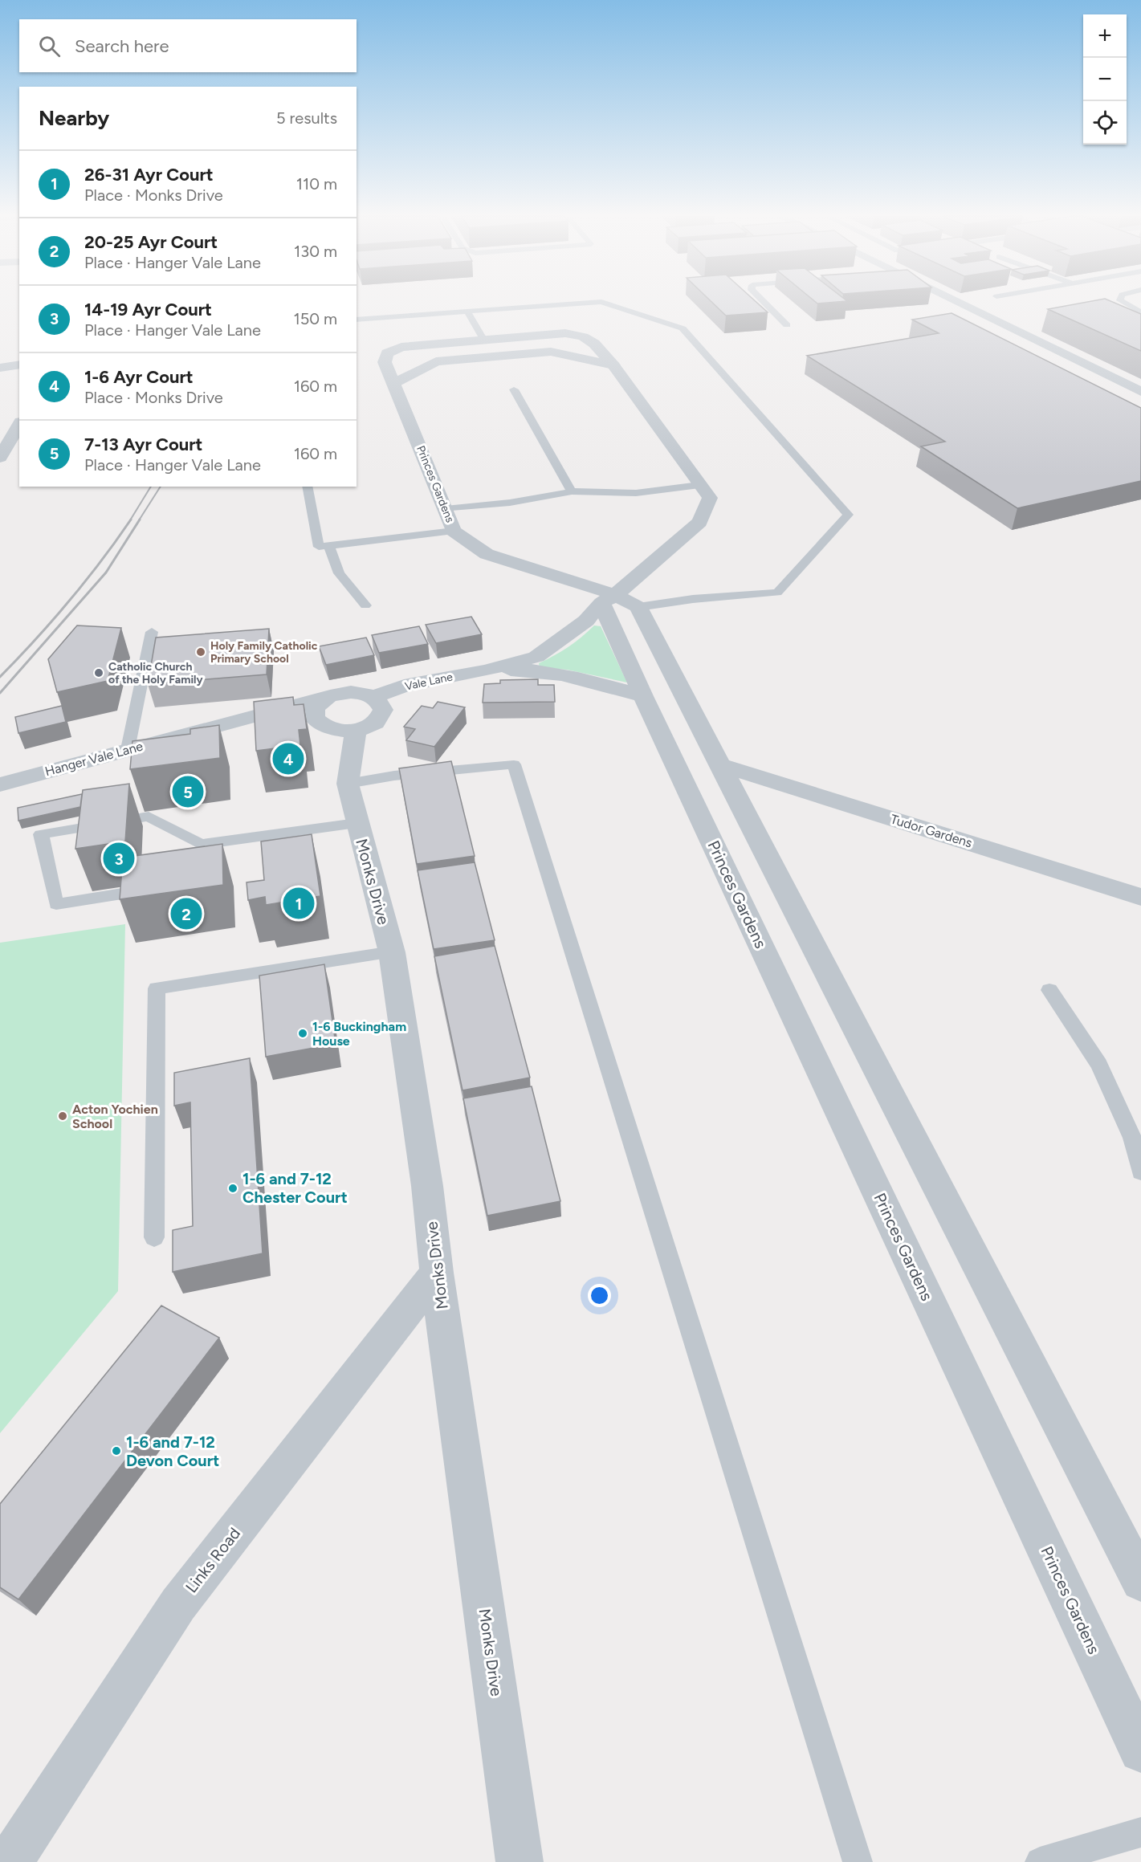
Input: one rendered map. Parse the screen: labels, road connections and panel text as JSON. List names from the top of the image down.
{
  "streets": {
    "street": [
      "Princes Gardens",
      "Vale Lane",
      "Hanger Vale Lane",
      "Tudor Gardens",
      "Monks Drive",
      "Links Road"
    ]
  },
  "crossings": [
    ["Princes Gardens", "Vale Lane"],
    ["Monks Drive", "Links Road"]
  ],
  "places": [
    "Holy Family Catholic Primary School",
    "Catholic Church of the Holy Family",
    "1-6 Buckingham House",
    "Acton Yochien School",
    "1-6 and 7-12 Chester Court",
    "1-6 and 7-12 Devon Court"
  ],
  "page": {
    "map_buttons": ["+", "−"],
    "search": "Search here",
    "heading": ["Nearby", "5 results"],
    "list": [
      {
        "mark": "1",
        "name": "26-31 Ayr Court",
        "note": "Place · Monks Drive",
        "value": "110 m"
      },
      {
        "mark": "2",
        "name": "20-25 Ayr Court",
        "note": "Place · Hanger Vale Lane",
        "value": "130 m"
      },
      {
        "mark": "3",
        "name": "14-19 Ayr Court",
        "note": "Place · Hanger Vale Lane",
        "value": "150 m"
      },
      {
        "mark": "4",
        "name": "1-6 Ayr Court",
        "note": "Place · Monks Drive",
        "value": "160 m"
      },
      {
        "mark": "5",
        "name": "7-13 Ayr Court",
        "note": "Place · Hanger Vale Lane",
        "value": "160 m"
      }
    ],
    "pins": [
      "4",
      "5",
      "3",
      "1",
      "2"
    ]
  }
}
